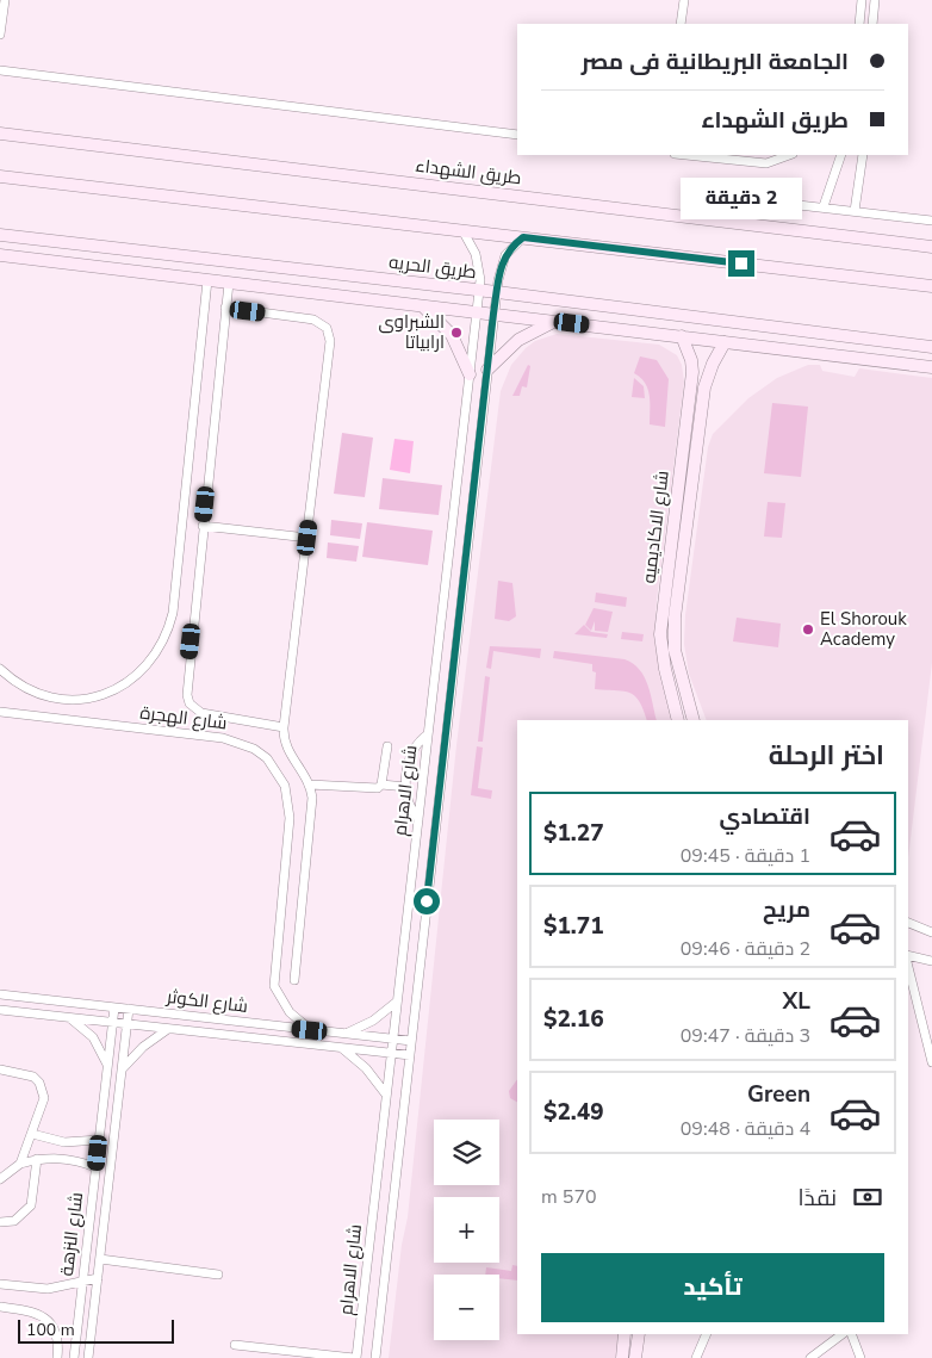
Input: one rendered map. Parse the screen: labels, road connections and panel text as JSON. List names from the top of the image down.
{
  "streets": {
    "street": [
      "طريق الشهداء",
      "طريق الحريه",
      "شارع الاكاديميه",
      "شارع الهجرة",
      "شارع الاهرام",
      "شارع الكوثر",
      "شارع النزهة"
    ]
  },
  "crossings": [
    ["طريق الحريه", "شارع الاهرام"],
    ["شارع الهجرة", "شارع الكوثر"],
    ["شارع الاهرام", "شارع الكوثر"],
    ["شارع الكوثر", "شارع النزهة"]
  ],
  "places": ["الشبراوى ارابياتا", "El Shorouk Academy"],
  "scale_bar": "100 m",
  "page": {
    "banner": ["الجامعة البريطانية فى مصر", "طريق الشهداء"],
    "bubble": "2 دقيقة",
    "heading": "اختر الرحلة",
    "list": [
      {
        "name": "اقتصادي",
        "note": "1 دقيقة · 09:45",
        "value": "$1.27"
      },
      {
        "name": "مريح",
        "note": "2 دقيقة · 09:46",
        "value": "$1.71"
      },
      {
        "name": "XL",
        "note": "3 دقيقة · 09:47",
        "value": "$2.16"
      },
      {
        "name": "Green",
        "note": "4 دقيقة · 09:48",
        "value": "$2.49"
      }
    ],
    "map_buttons": ["+", "−"],
    "pay": ["نقدًا", "570 m"],
    "buttons": "تأكيد",
    "scale": "100 m"
  }
}
